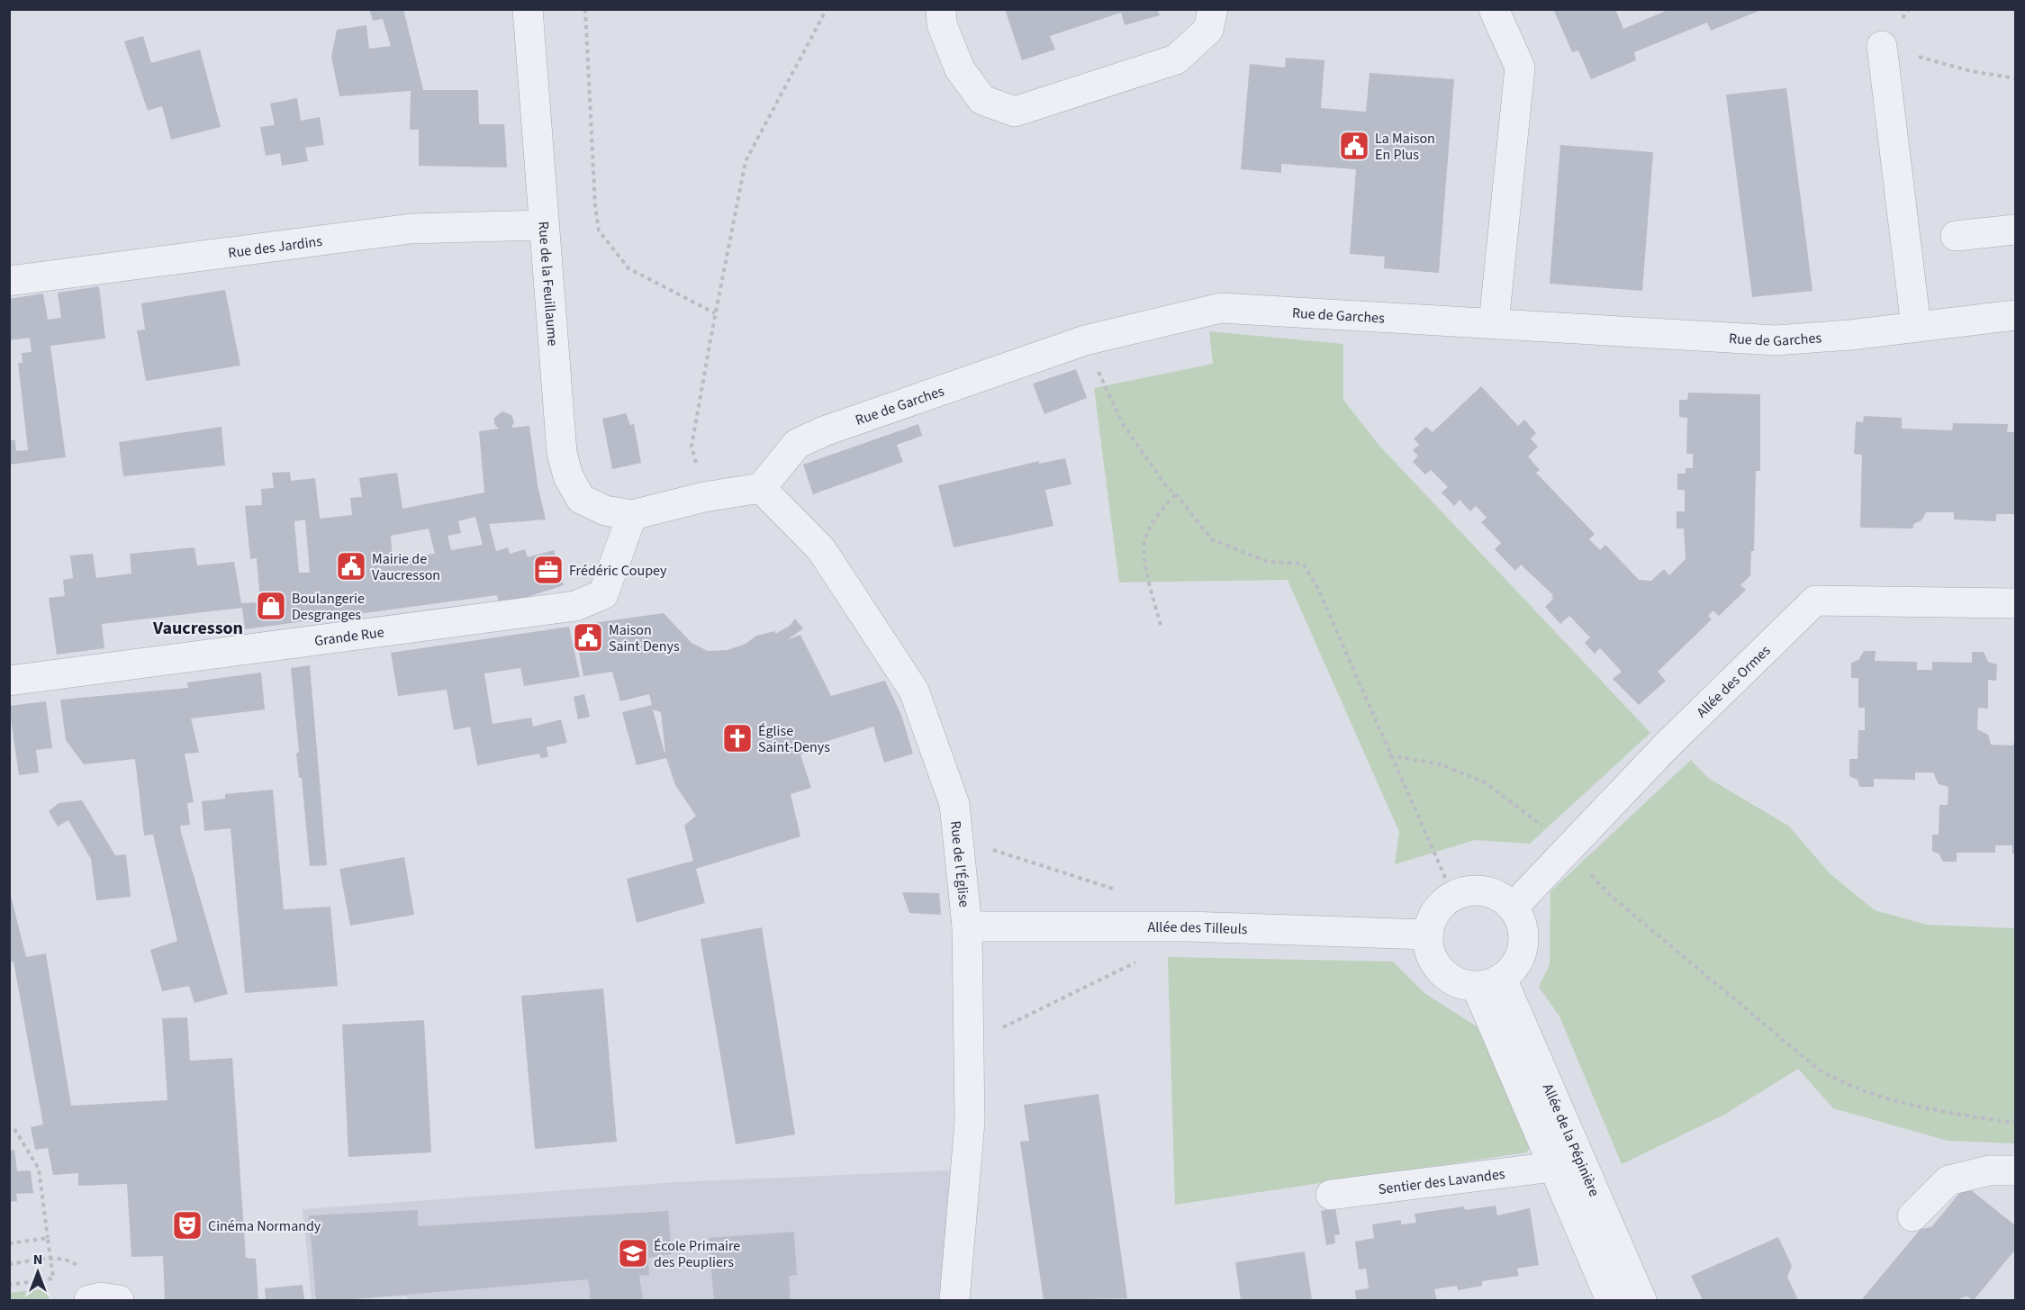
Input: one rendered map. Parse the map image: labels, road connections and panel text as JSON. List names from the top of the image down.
{
  "streets": {
    "street": [
      "Rue des Jardins",
      "Rue de la Feuillaume",
      "Rue de Garches",
      "Grande Rue",
      "Allée des Ormes",
      "Rue de l'Église",
      "Allée des Tilleuls",
      "Allée de la Pépinière",
      "Sentier des Lavandes"
    ]
  },
  "crossings": [
    ["Rue des Jardins", "Rue de la Feuillaume"],
    ["Rue de la Feuillaume", "Grande Rue"],
    ["Rue de Garches", "Rue de l'Église"],
    ["Allée des Ormes", "Allée des Tilleuls"],
    ["Allée des Ormes", "Allée de la Pépinière"],
    ["Rue de l'Église", "Allée des Tilleuls"],
    ["Allée des Tilleuls", "Allée de la Pépinière"],
    ["Allée de la Pépinière", "Sentier des Lavandes"]
  ],
  "districts": ["Vaucresson"],
  "places": {
    "public building": ["La Maison En Plus", "Mairie de Vaucresson", "Maison Saint Denys"],
    "office": ["Frédéric Coupey"],
    "shop": ["Boulangerie Desgranges"],
    "church": ["Église Saint-Denys"],
    "theatre": ["Cinéma Normandy"],
    "school or university": ["École Primaire des Peupliers"]
  },
  "north": "top"
}
